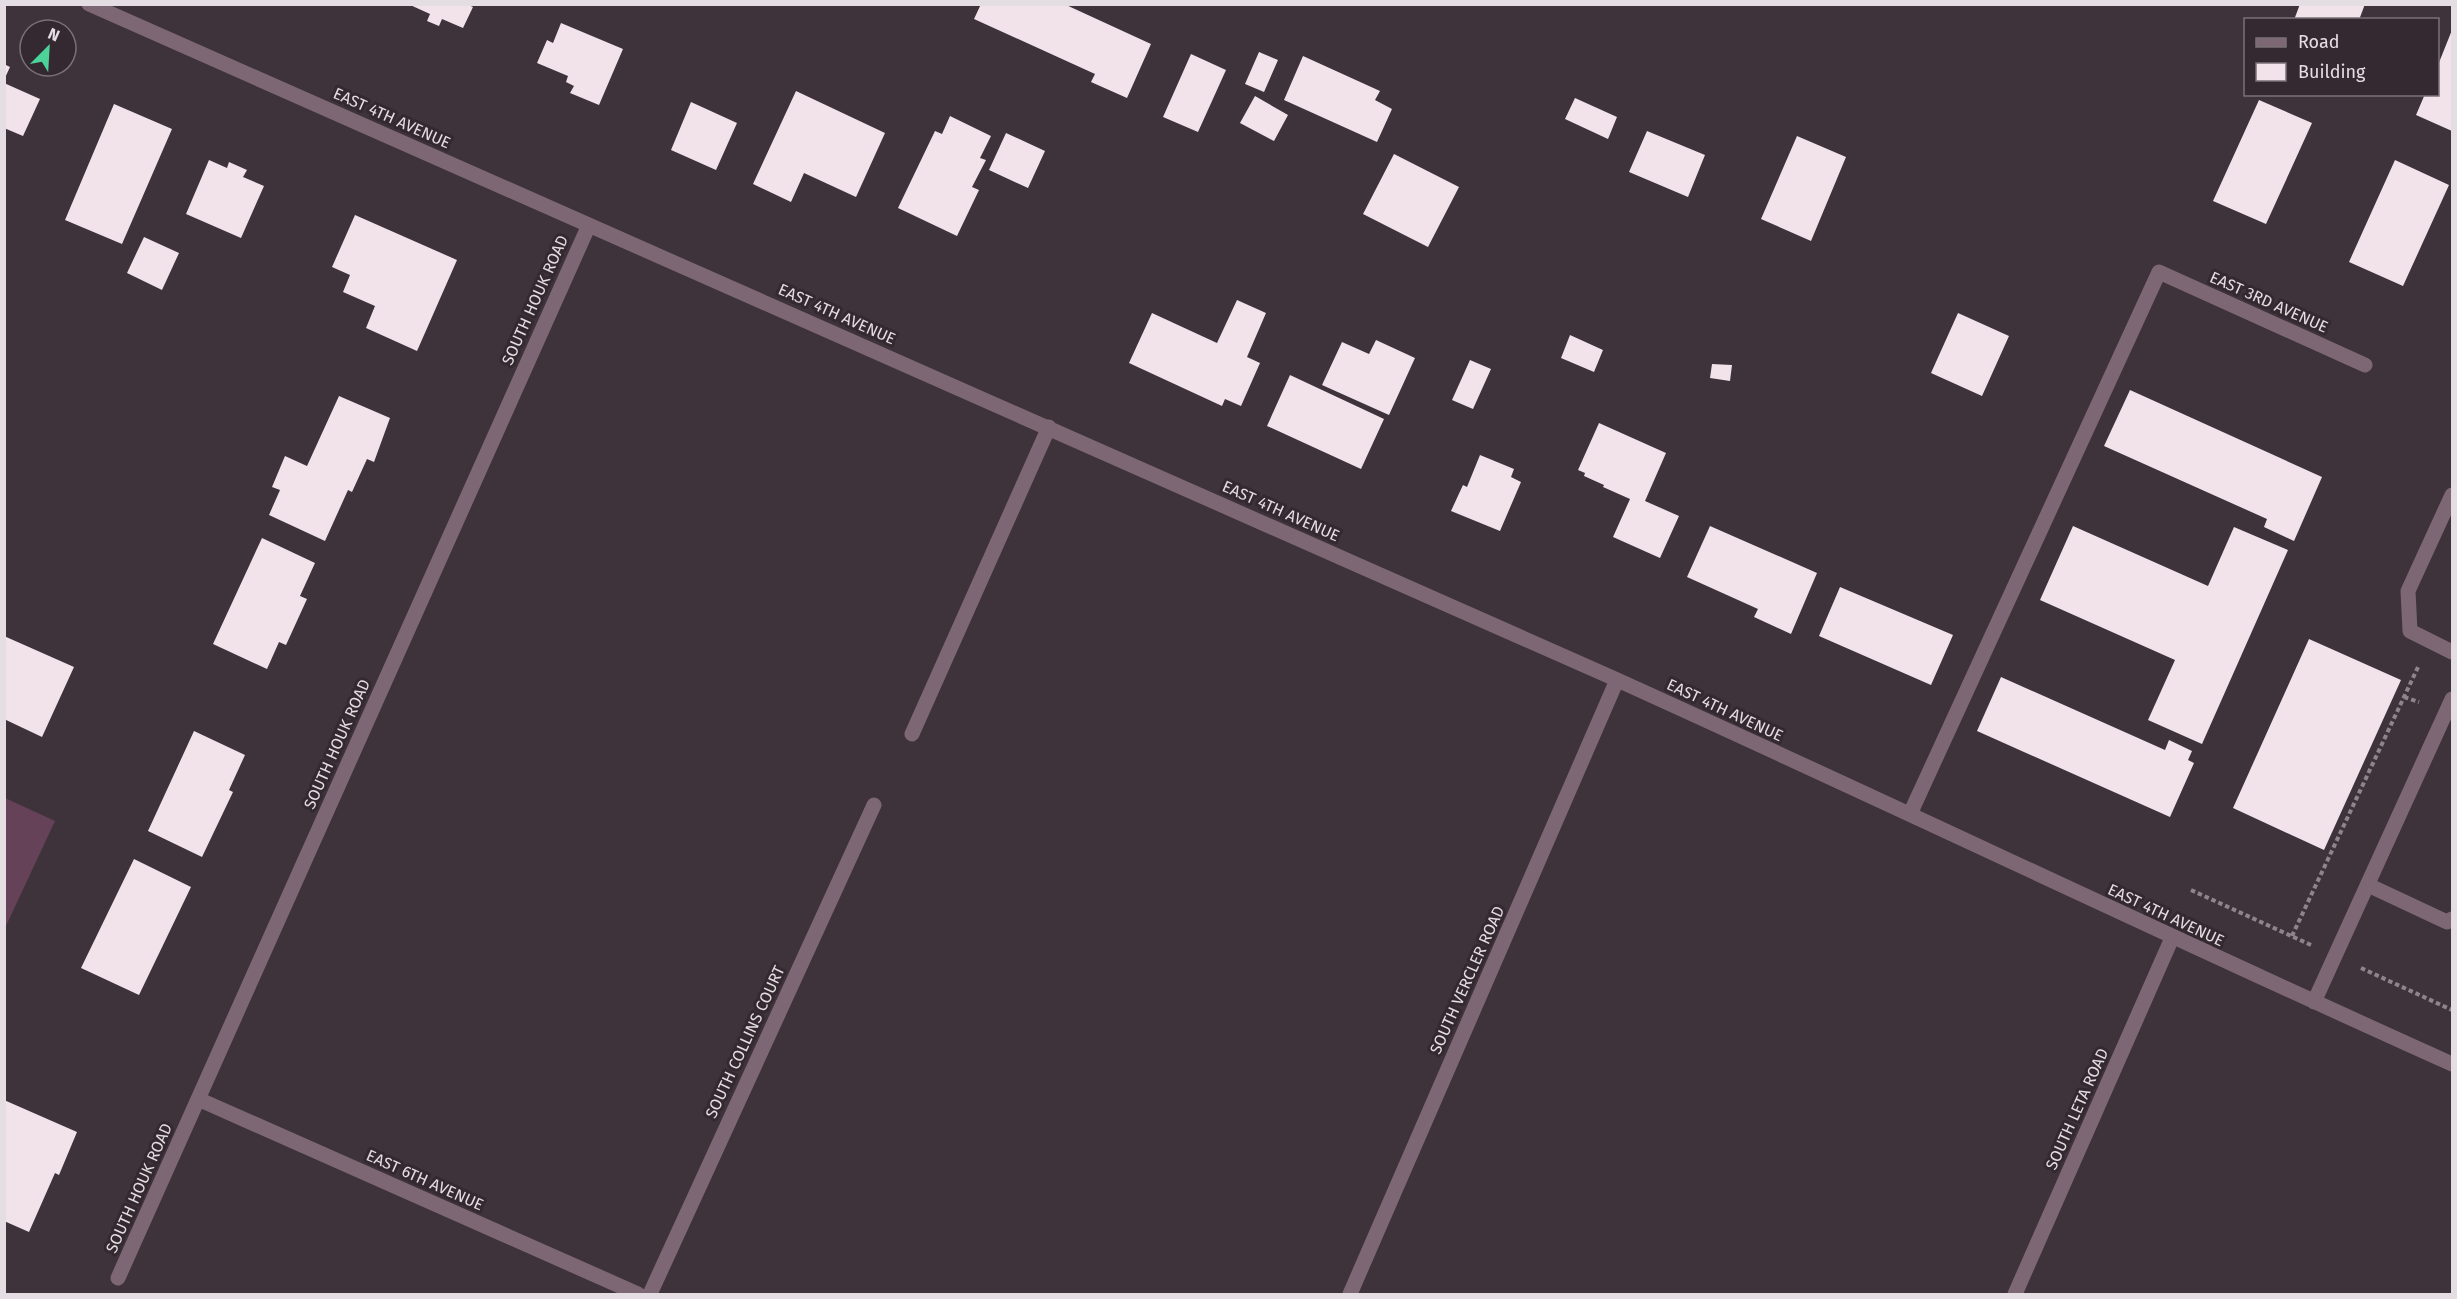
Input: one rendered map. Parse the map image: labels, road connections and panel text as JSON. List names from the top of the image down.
{
  "streets": {
    "street": [
      "EAST 4TH AVENUE",
      "SOUTH HOUK ROAD",
      "EAST 3RD AVENUE",
      "SOUTH VERCLER ROAD",
      "SOUTH COLLINS COURT",
      "SOUTH LETA ROAD",
      "EAST 6TH AVENUE"
    ]
  },
  "crossings": [
    ["EAST 4TH AVENUE", "SOUTH HOUK ROAD"],
    ["EAST 4TH AVENUE", "EAST 3RD AVENUE"],
    ["EAST 4TH AVENUE", "SOUTH VERCLER ROAD"],
    ["EAST 4TH AVENUE", "SOUTH LETA ROAD"],
    ["SOUTH HOUK ROAD", "EAST 6TH AVENUE"]
  ],
  "legend": ["Road", "Building"],
  "north": "top right"
}
